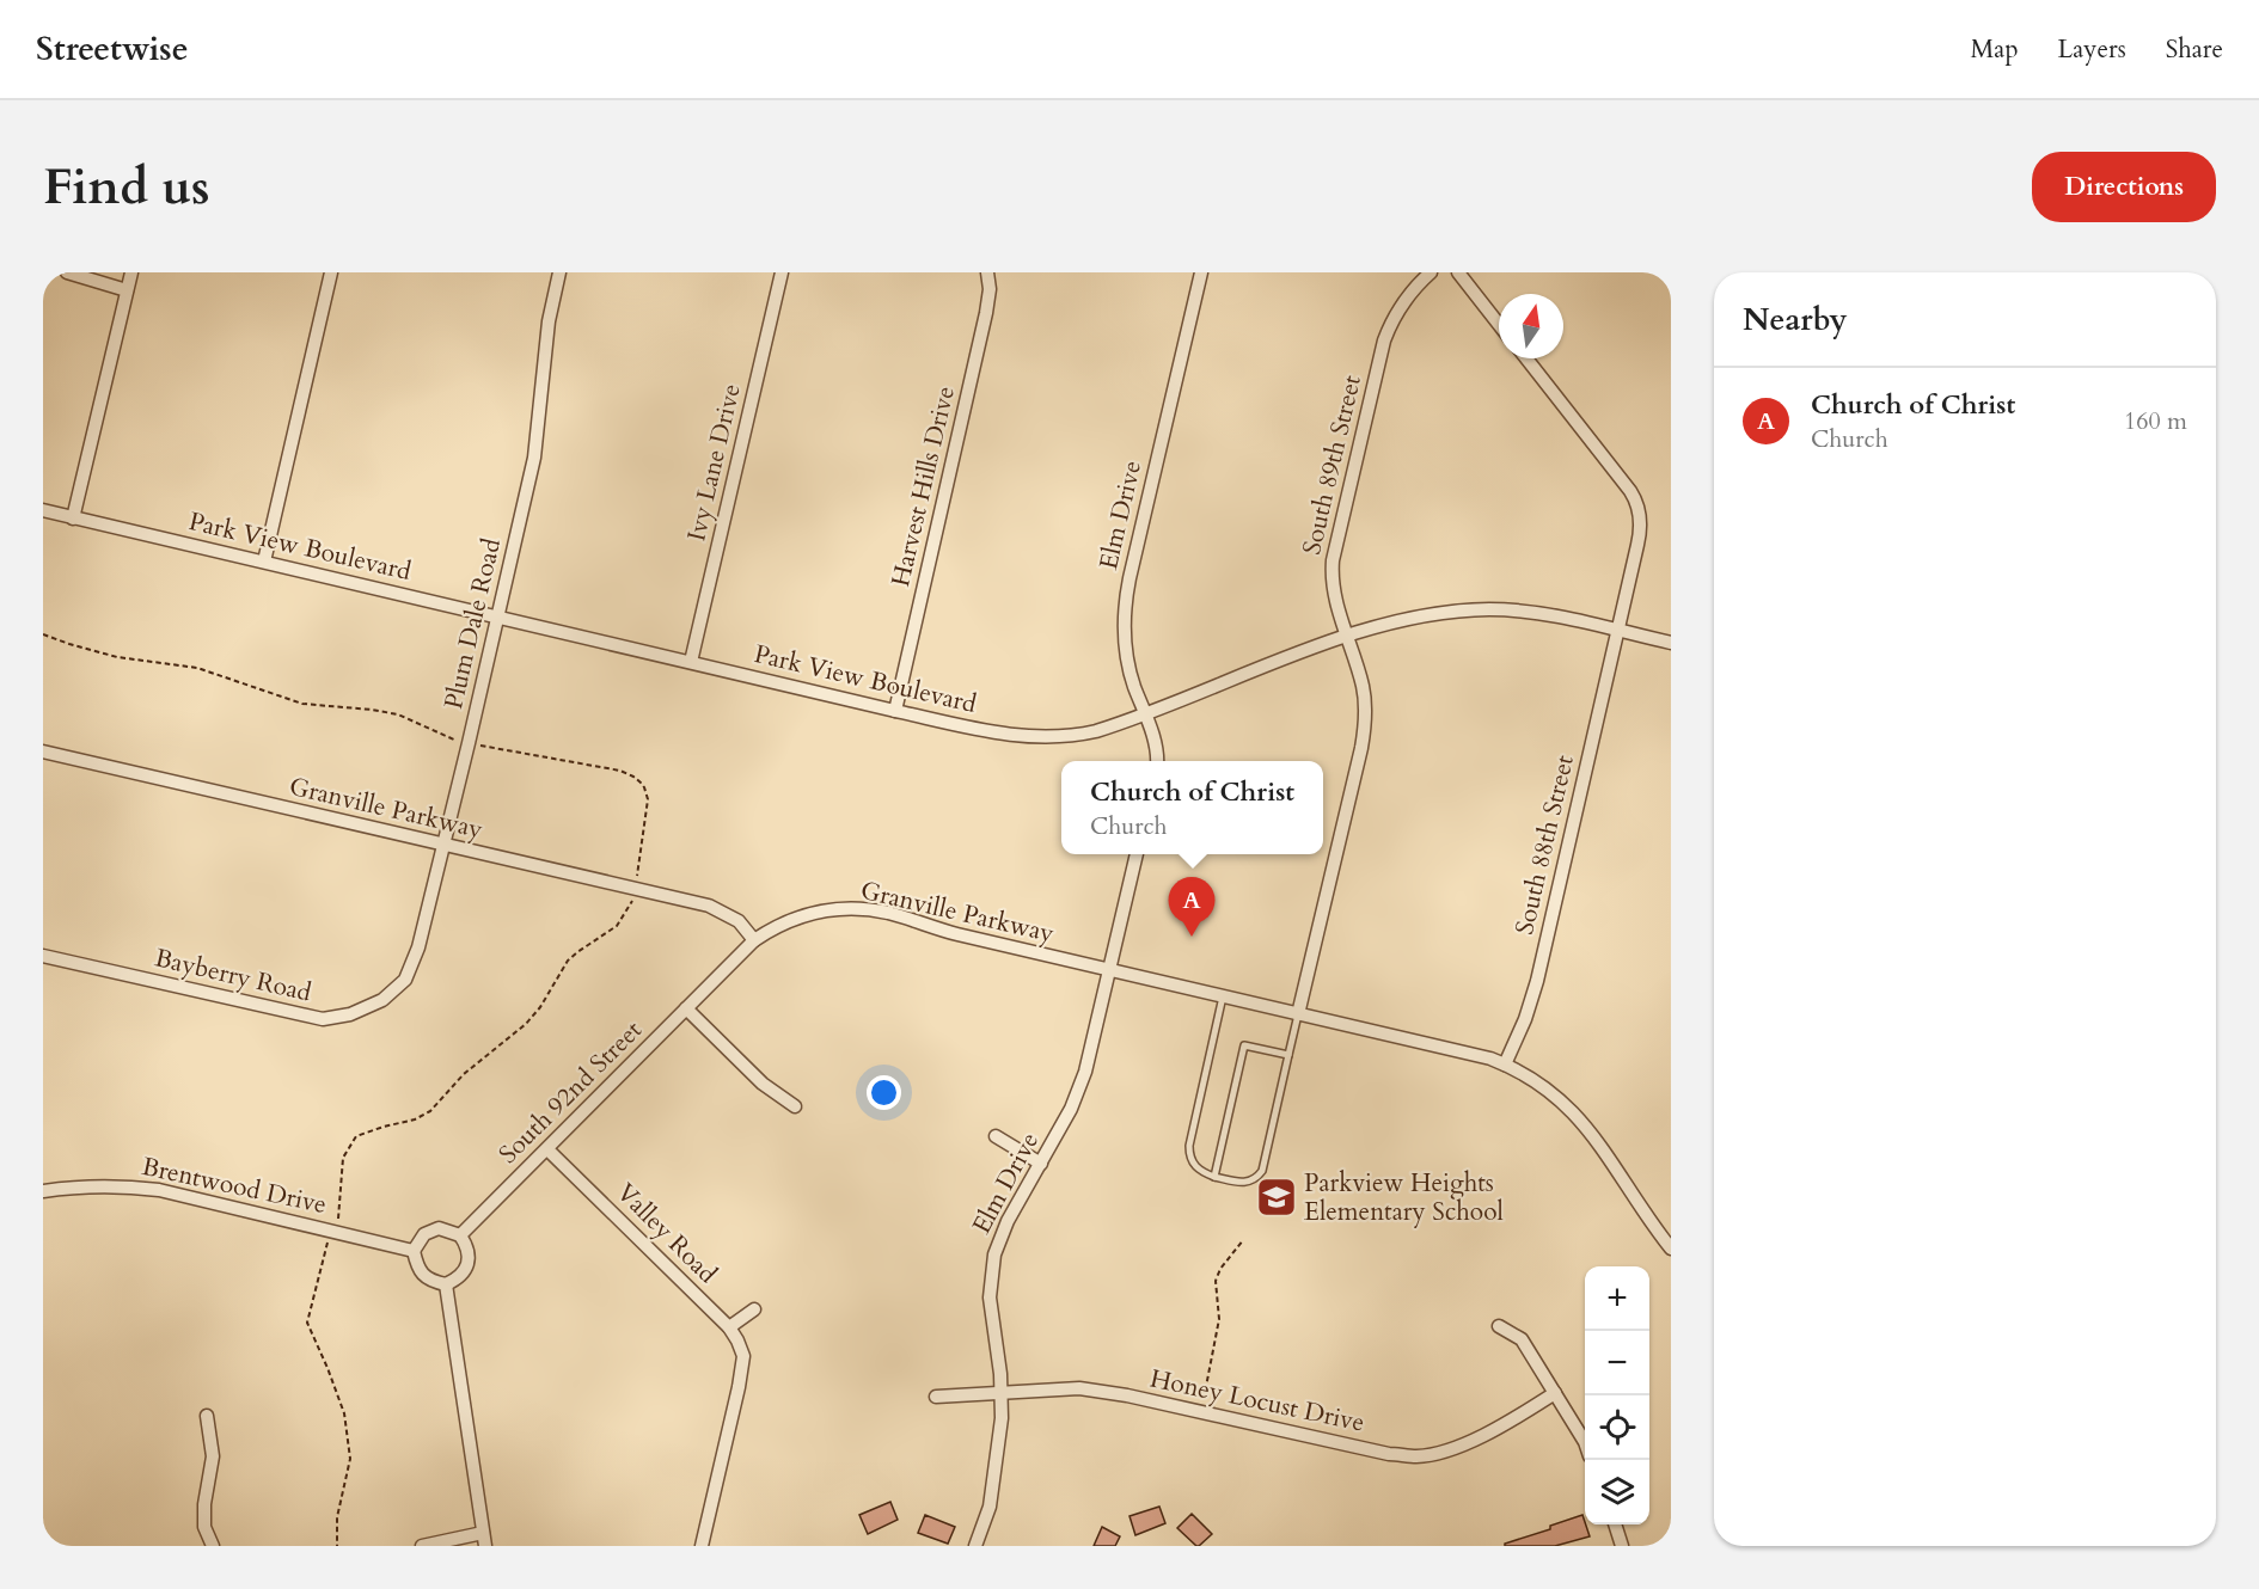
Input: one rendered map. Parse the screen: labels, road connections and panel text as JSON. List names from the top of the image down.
{
  "streets": {
    "street": [
      "Ivy Lane Drive",
      "South 89th Street",
      "Harvest Hills Drive",
      "Elm Drive",
      "Park View Boulevard",
      "Plum Dale Road",
      "Granville Parkway",
      "South 88th Street",
      "Bayberry Road",
      "South 92nd Street",
      "Brentwood Drive",
      "Valley Road",
      "Honey Locust Drive"
    ]
  },
  "crossings": [
    ["Ivy Lane Drive", "Park View Boulevard"],
    ["South 89th Street", "Park View Boulevard"],
    ["South 89th Street", "Granville Parkway"],
    ["Harvest Hills Drive", "Park View Boulevard"],
    ["Elm Drive", "Park View Boulevard"],
    ["Elm Drive", "Granville Parkway"],
    ["Elm Drive", "Honey Locust Drive"],
    ["Park View Boulevard", "Plum Dale Road"],
    ["Park View Boulevard", "South 88th Street"],
    ["Plum Dale Road", "Granville Parkway"],
    ["Plum Dale Road", "Bayberry Road"],
    ["Granville Parkway", "South 88th Street"],
    ["Granville Parkway", "South 92nd Street"],
    ["South 92nd Street", "Brentwood Drive"],
    ["South 92nd Street", "Valley Road"]
  ],
  "places": {
    "school or university": ["Parkview Heights Elementary School"]
  },
  "north": "top",
  "page": {
    "header": "Streetwise",
    "nav": ["Map", "Layers", "Share"],
    "buttons": "Directions",
    "title": "Find us",
    "heading": "Nearby",
    "list": [
      {
        "mark": "A",
        "name": "Church of Christ",
        "note": "Church",
        "value": "160 m"
      }
    ],
    "popup": ["Church of Christ", "Church"],
    "pins": "A",
    "map_buttons": ["+", "−"]
  }
}
